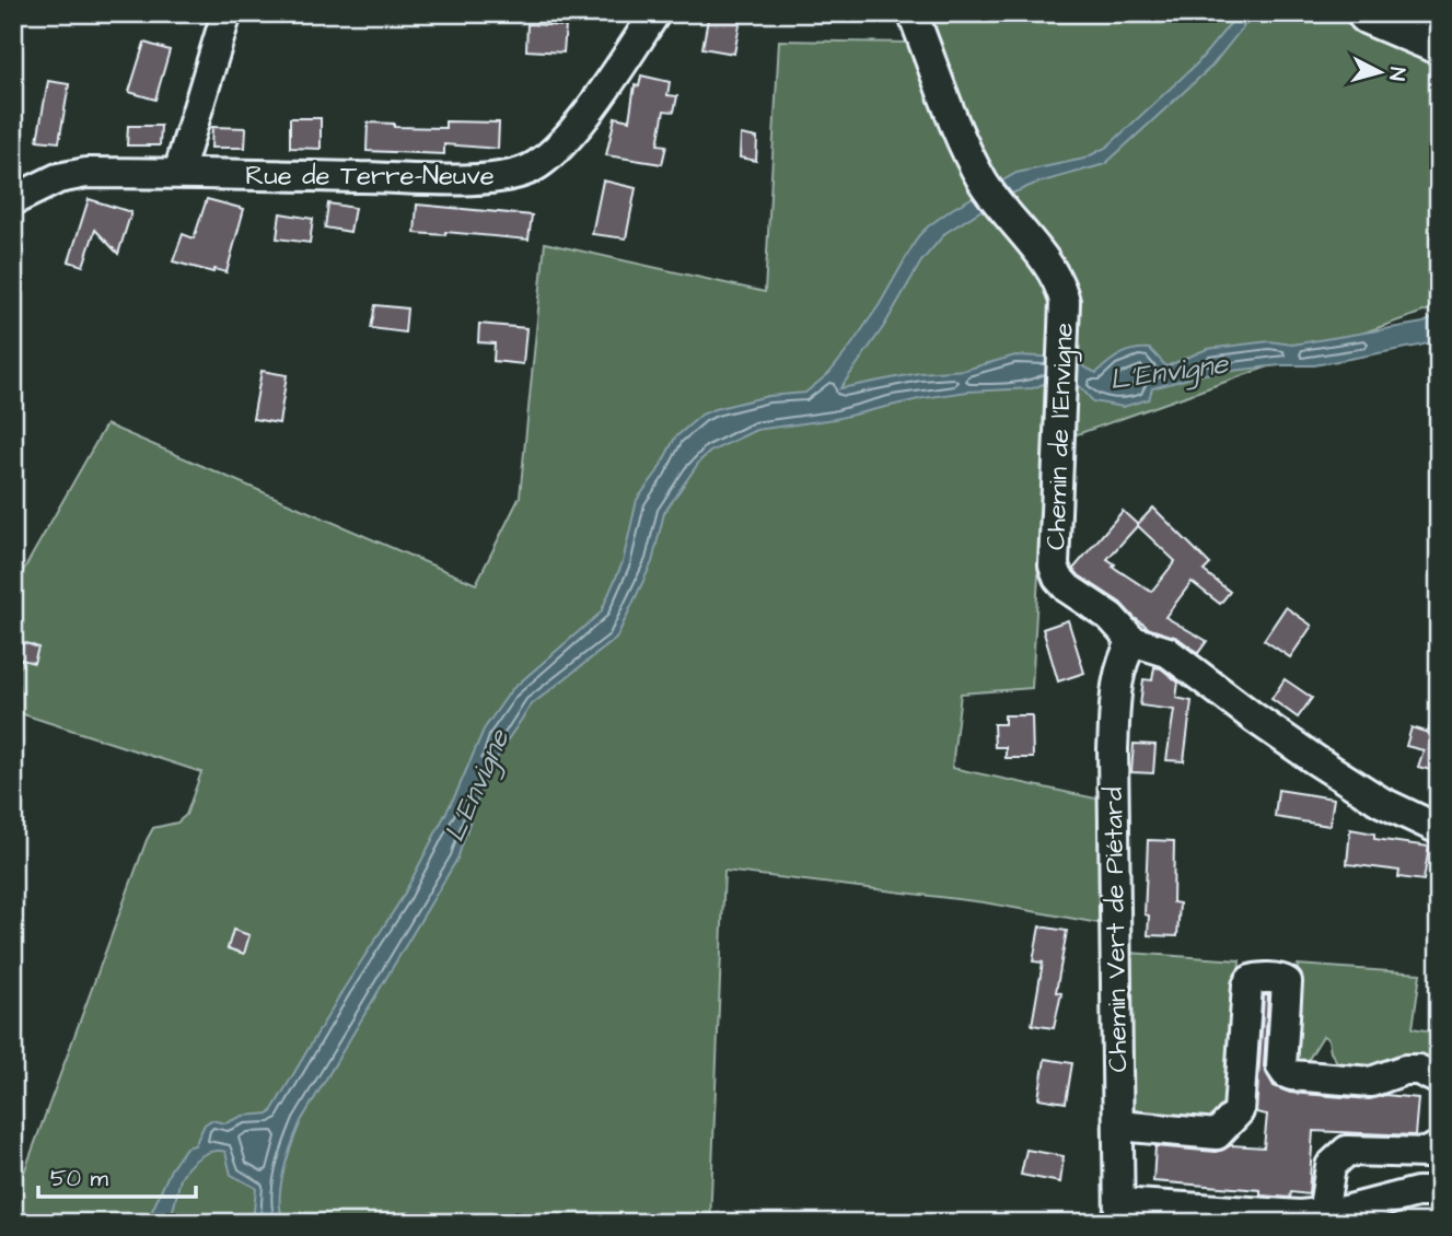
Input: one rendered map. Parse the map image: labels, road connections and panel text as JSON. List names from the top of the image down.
{
  "streets": {
    "street": ["Rue de Terre-Neuve", "Chemin de l'Envigne", "Chemin Vert de Piétard"]
  },
  "crossings": [
    ["Chemin de l'Envigne", "Chemin Vert de Piétard"]
  ],
  "water": ["L'Envigne"],
  "scale_bar": "50 m",
  "north": "right"
}
